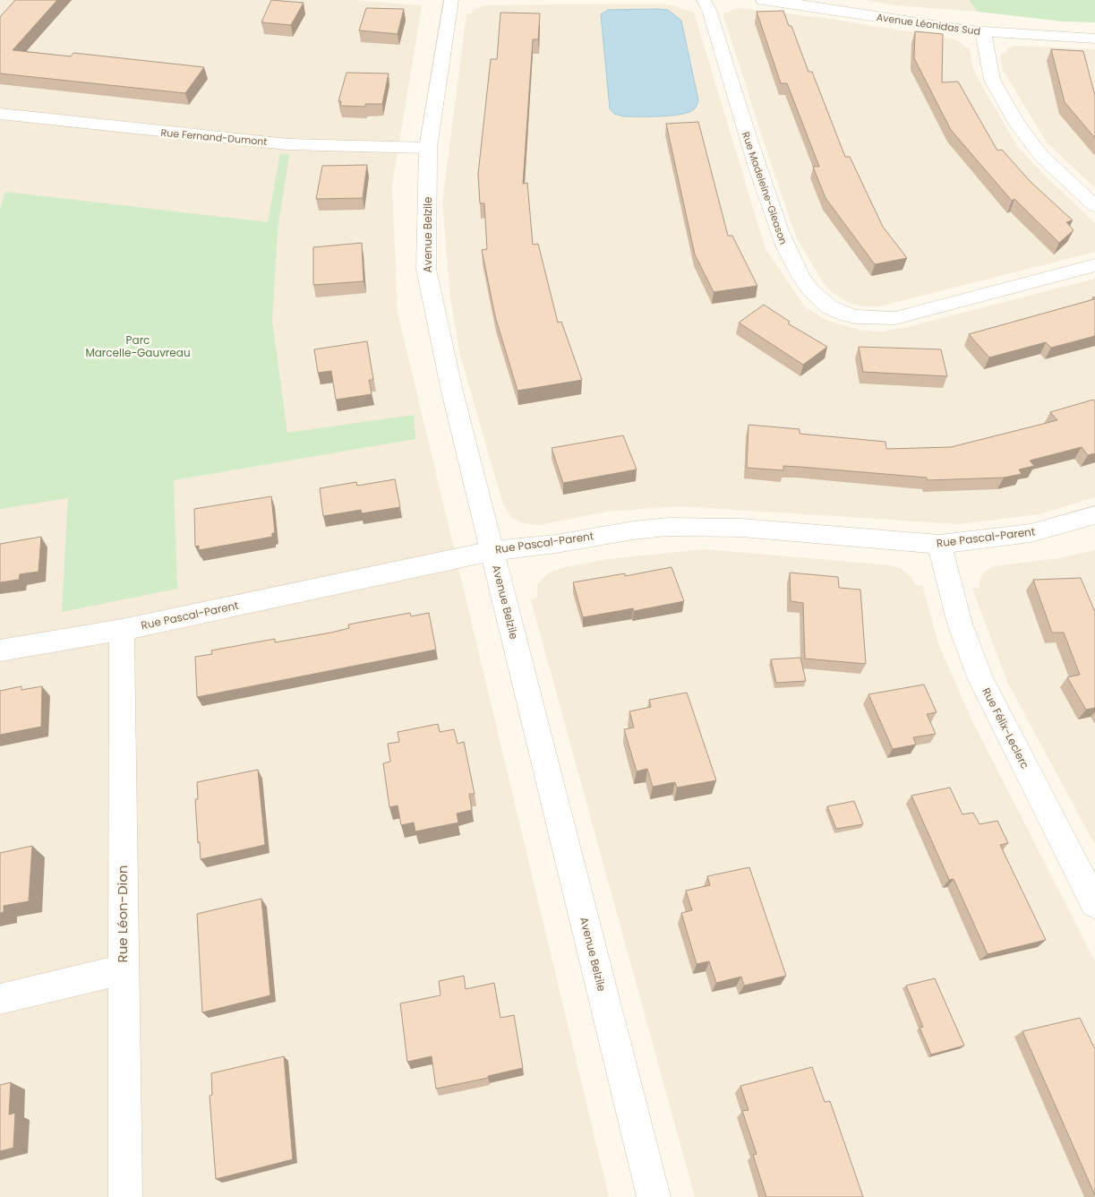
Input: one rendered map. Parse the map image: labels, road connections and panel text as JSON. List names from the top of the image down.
{
  "streets": {
    "street": [
      "Avenue Léonidas Sud",
      "Rue Fernand-Dumont",
      "Rue Madeleine-Gleason",
      "Avenue Belzile",
      "Rue Pascal-Parent",
      "Rue Félix-Leclerc",
      "Rue Léon-Dion"
    ]
  },
  "crossings": [
    ["Rue Fernand-Dumont", "Avenue Belzile"],
    ["Avenue Belzile", "Rue Pascal-Parent"],
    ["Rue Pascal-Parent", "Rue Félix-Leclerc"],
    ["Rue Pascal-Parent", "Rue Léon-Dion"]
  ],
  "parks": ["Parc Marcelle-Gauvreau"]
}
